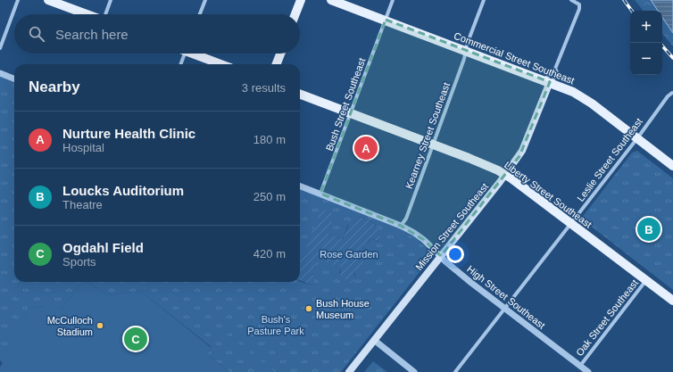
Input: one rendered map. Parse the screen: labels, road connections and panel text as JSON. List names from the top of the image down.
{
  "streets": {
    "main road": ["Commercial Street Southeast", "Liberty Street Southeast", "Mission Street Southeast"],
    "street": [
      "Bush Street Southeast",
      "Kearney Street Southeast",
      "Leslie Street Southeast",
      "High Street Southeast",
      "Oak Street Southeast"
    ]
  },
  "crossings": [
    ["Commercial Street Southeast", "Bush Street Southeast"],
    ["Commercial Street Southeast", "Kearney Street Southeast"],
    ["Commercial Street Southeast", "Leslie Street Southeast"],
    ["Commercial Street Southeast", "Mission Street Southeast"],
    ["Bush Street Southeast", "Liberty Street Southeast"],
    ["Bush Street Southeast", "High Street Southeast"],
    ["Kearney Street Southeast", "Liberty Street Southeast"],
    ["Kearney Street Southeast", "High Street Southeast"],
    ["Leslie Street Southeast", "Liberty Street Southeast"],
    ["Leslie Street Southeast", "High Street Southeast"],
    ["Liberty Street Southeast", "Mission Street Southeast"],
    ["Liberty Street Southeast", "Oak Street Southeast"],
    ["Mission Street Southeast", "High Street Southeast"],
    ["High Street Southeast", "Oak Street Southeast"]
  ],
  "parks": ["Rose Garden", "Bush's Pasture Park"],
  "places": ["Bush House Museum", "McCulloch Stadium"],
  "page": {
    "map_buttons": ["+", "−"],
    "search": "Search here",
    "heading": ["Nearby", "3 results"],
    "list": [
      {
        "mark": "A",
        "name": "Nurture Health Clinic",
        "note": "Hospital",
        "value": "180 m"
      },
      {
        "mark": "B",
        "name": "Loucks Auditorium",
        "note": "Theatre",
        "value": "250 m"
      },
      {
        "mark": "C",
        "name": "Ogdahl Field",
        "note": "Sports",
        "value": "420 m"
      }
    ],
    "pins": ["A", "B", "C"]
  }
}
